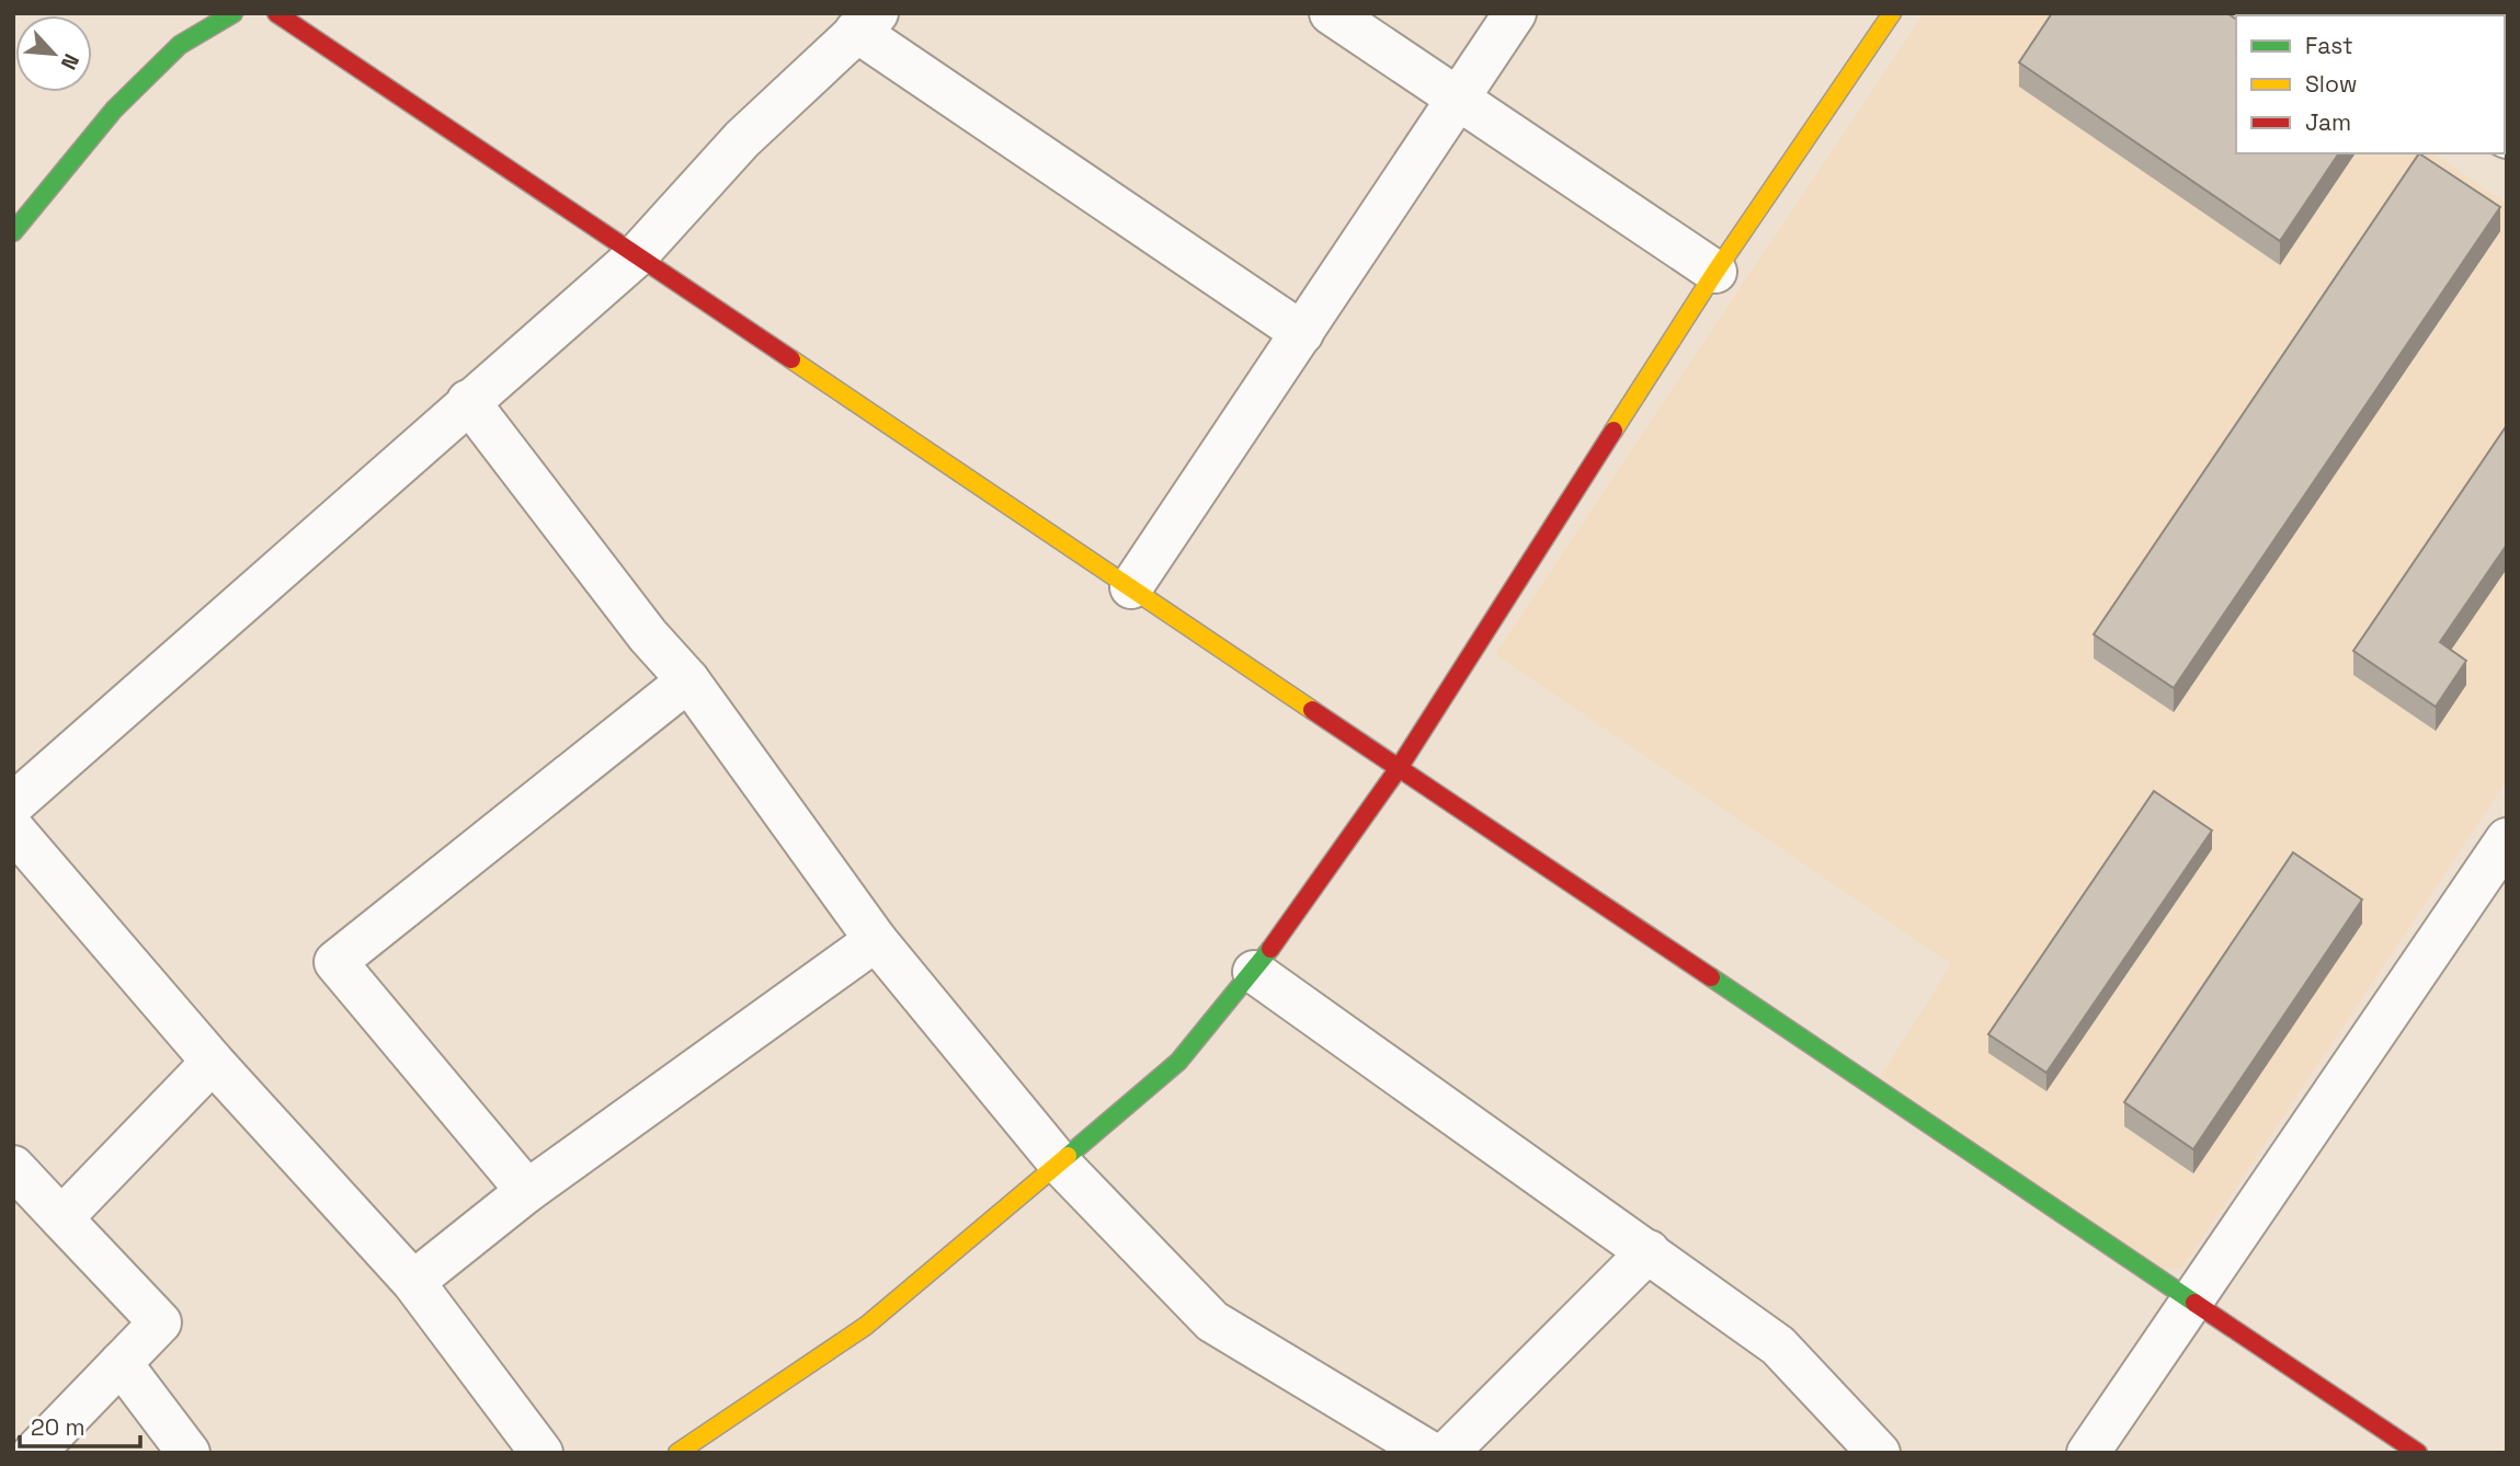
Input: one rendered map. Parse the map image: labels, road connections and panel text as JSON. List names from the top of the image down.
{
  "legend": ["Fast", "Slow", "Jam"],
  "scale_bar": "20 m",
  "north": "bottom right"
}
